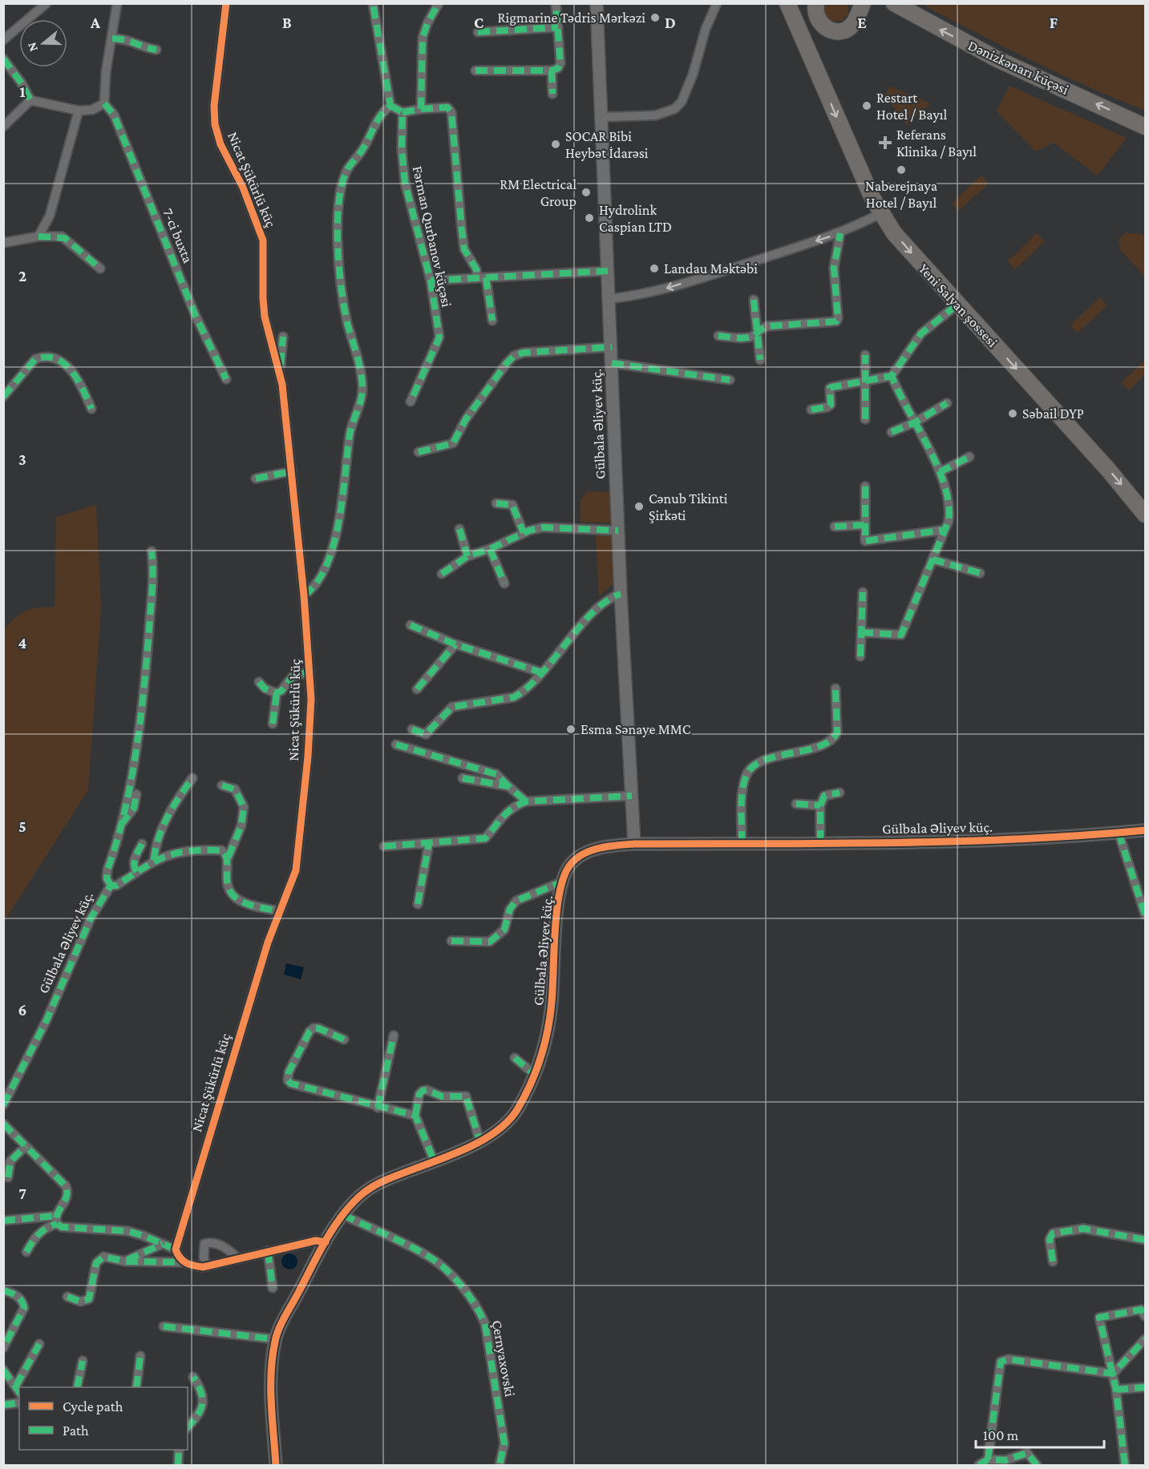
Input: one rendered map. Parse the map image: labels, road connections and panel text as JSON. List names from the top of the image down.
{
  "streets": {
    "highway": ["Dənizkənarı küçəsi", "Yeni Salyan şossesi"],
    "street": [
      "Nicat Şükürlü küç",
      "7-ci buxta",
      "Fərman Qurbanov küçəsi",
      "Gülbala Əliyev küç.",
      "Çernyaxovski"
    ]
  },
  "crossings": [
    ["Gülbala Əliyev küç.", "Çernyaxovski"]
  ],
  "one_way": ["Dənizkənarı küçəsi", "Yeni Salyan şossesi"],
  "places": {
    "other": [
      "Rigmarine Tədris Mərkəzi",
      "Restart Hotel / Bayıl",
      "SOCAR Bibi Heybət İdarəsi",
      "Naberejnaya Hotel / Bayıl",
      "RM Electrical Group",
      "Hydrolink Caspian LTD",
      "Landau Məktəbi",
      "Səbail DYP",
      "Cənub Tikinti Şirkəti",
      "Esma Sənaye MMC"
    ],
    "health": ["Referans Klinika / Bayıl"]
  },
  "legend": ["Cycle path", "Path"],
  "scale_bar": "100 m",
  "north": "left",
  "grid": {
    "columns": [
      "A",
      "B",
      "C",
      "D",
      "E",
      "F"
    ],
    "rows": [
      "1",
      "2",
      "3",
      "4",
      "5",
      "6",
      "7"
    ]
  }
}
